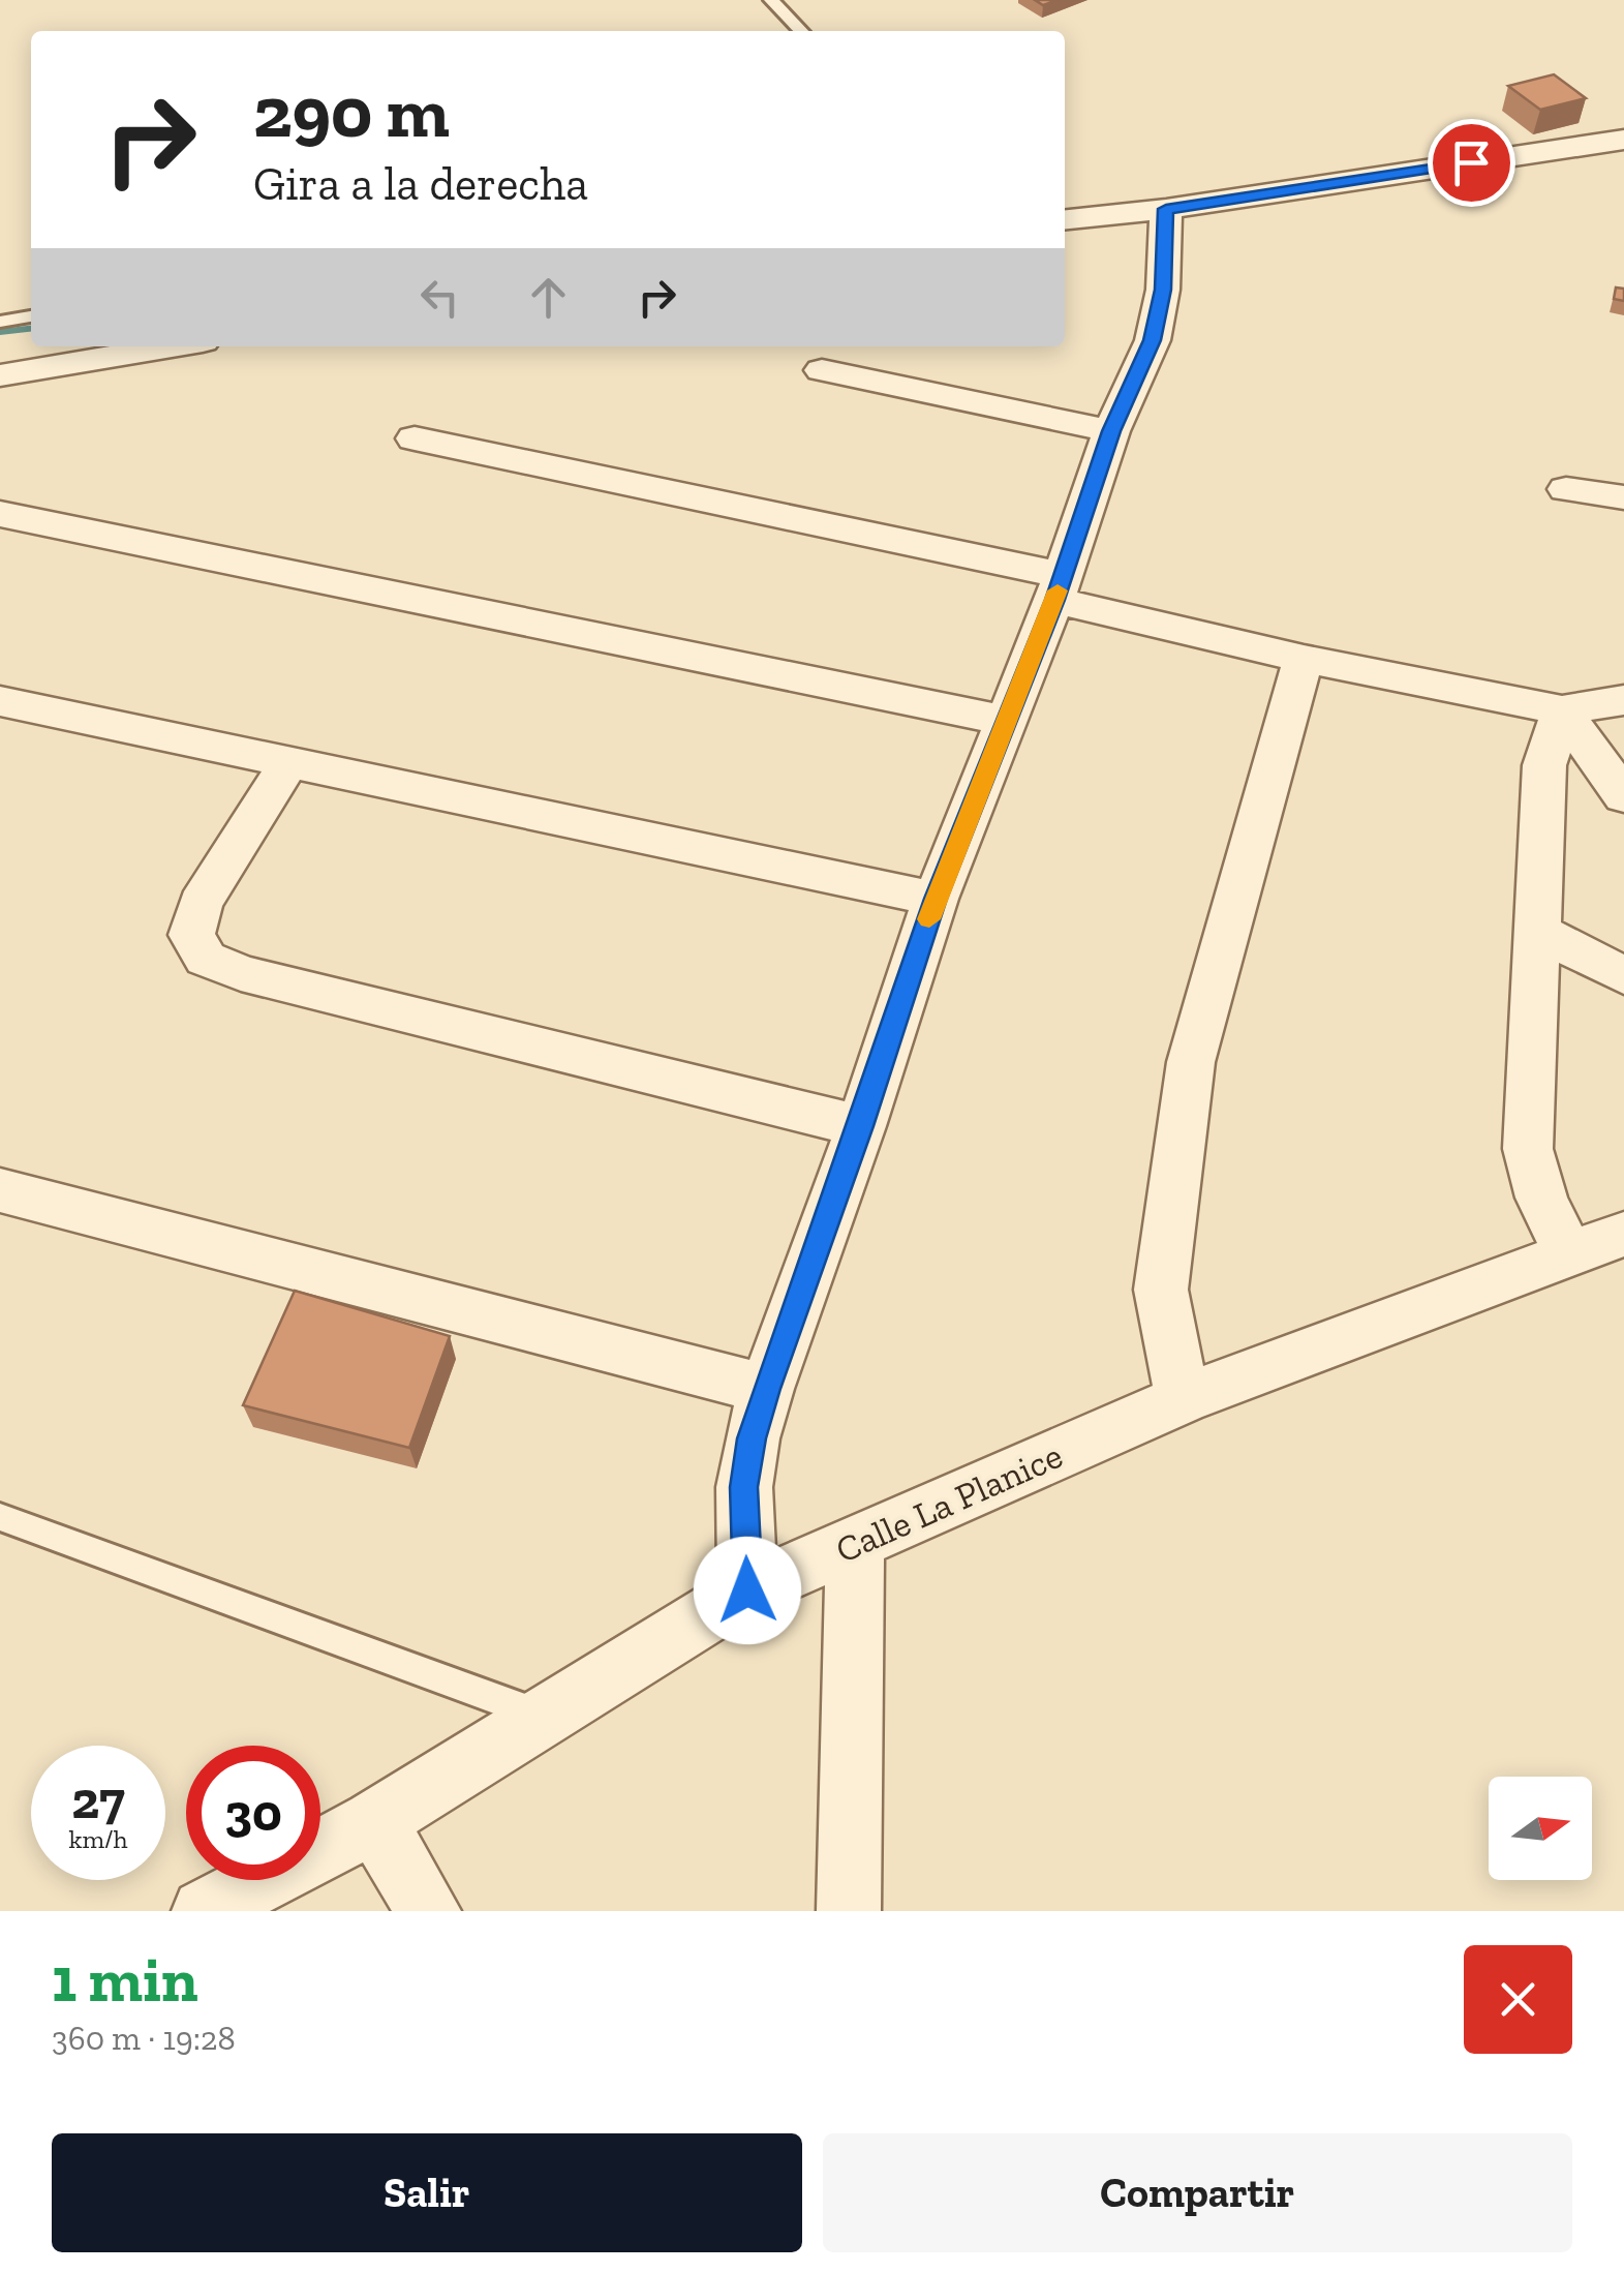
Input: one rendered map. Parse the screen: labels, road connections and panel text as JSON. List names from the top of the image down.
{
  "streets": {
    "street": ["Calle La Planice"]
  },
  "north": "right",
  "page": {
    "turn": ["290 m", "Gira a la derecha"],
    "speed": "27 km/h",
    "limit": "30",
    "heading": ["1 min", "360 m · 19:28"],
    "buttons": ["Salir", "Compartir"]
  }
}
